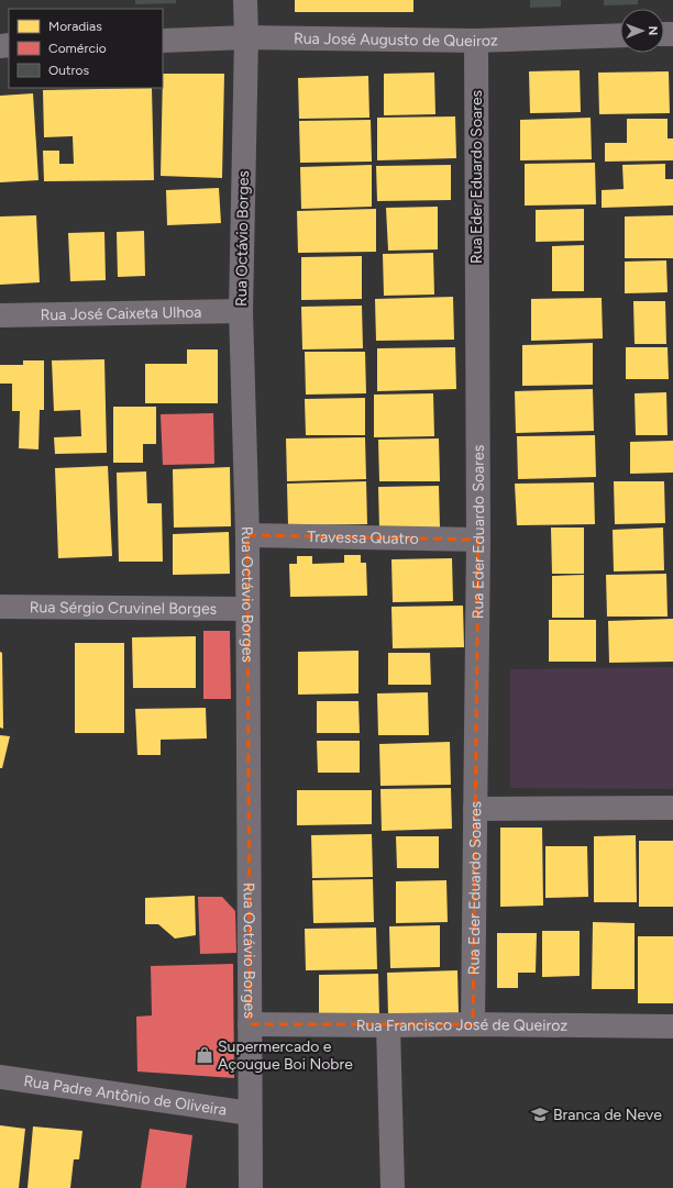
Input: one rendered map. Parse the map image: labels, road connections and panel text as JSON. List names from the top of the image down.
{
  "streets": {
    "street": [
      "Rua José Augusto de Queiroz",
      "Rua Eder Eduardo Soares",
      "Rua Octávio Borges",
      "Rua José Caixeta Ulhoa",
      "Travessa Quatro",
      "Rua Sérgio Cruvinel Borges",
      "Rua Francisco José de Queiroz",
      "Rua Padre Antônio de Oliveira"
    ]
  },
  "crossings": [
    ["Rua José Augusto de Queiroz", "Rua Eder Eduardo Soares"],
    ["Rua José Augusto de Queiroz", "Rua Octávio Borges"],
    ["Rua Eder Eduardo Soares", "Travessa Quatro"],
    ["Rua Eder Eduardo Soares", "Rua Francisco José de Queiroz"],
    ["Rua Octávio Borges", "Rua José Caixeta Ulhoa"],
    ["Rua Octávio Borges", "Travessa Quatro"],
    ["Rua Octávio Borges", "Rua Sérgio Cruvinel Borges"],
    ["Rua Octávio Borges", "Rua Francisco José de Queiroz"],
    ["Rua Octávio Borges", "Rua Padre Antônio de Oliveira"]
  ],
  "places": {
    "shop": ["Supermercado e Açougue Boi Nobre"],
    "school or university": ["Branca de Neve"]
  },
  "legend": ["Moradias", "Comércio", "Outros"],
  "north": "right"
}
